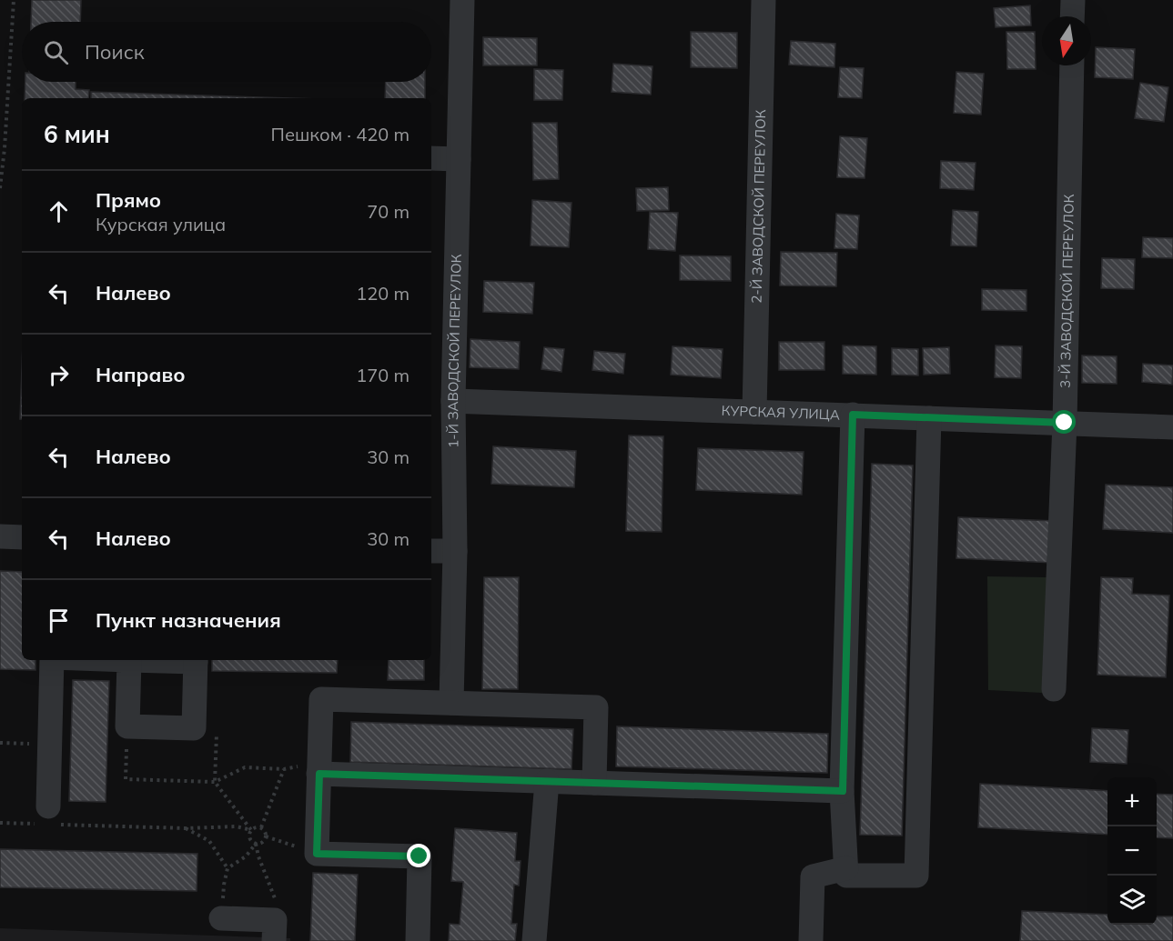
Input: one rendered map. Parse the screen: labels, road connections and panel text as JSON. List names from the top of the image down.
{
  "streets": {
    "street": [
      "2-Й ЗАВОДСКОЙ ПЕРЕУЛОК",
      "3-Й ЗАВОДСКОЙ ПЕРЕУЛОК",
      "1-Й ЗАВОДСКОЙ ПЕРЕУЛОК",
      "КУРСКАЯ УЛИЦА"
    ]
  },
  "crossings": [
    ["2-Й ЗАВОДСКОЙ ПЕРЕУЛОК", "КУРСКАЯ УЛИЦА"],
    ["3-Й ЗАВОДСКОЙ ПЕРЕУЛОК", "КУРСКАЯ УЛИЦА"],
    ["1-Й ЗАВОДСКОЙ ПЕРЕУЛОК", "КУРСКАЯ УЛИЦА"]
  ],
  "north": "bottom",
  "page": {
    "search": "Поиск",
    "heading": ["6 мин", "Пешком · 420 m"],
    "list": [
      ["Прямо", "Курская улица", "70 m"],
      ["Налево", "120 m"],
      ["Направо", "170 m"],
      ["Налево", "30 m"],
      ["Налево", "30 m"],
      "Пункт назначения"
    ],
    "map_buttons": ["+", "−"]
  }
}
